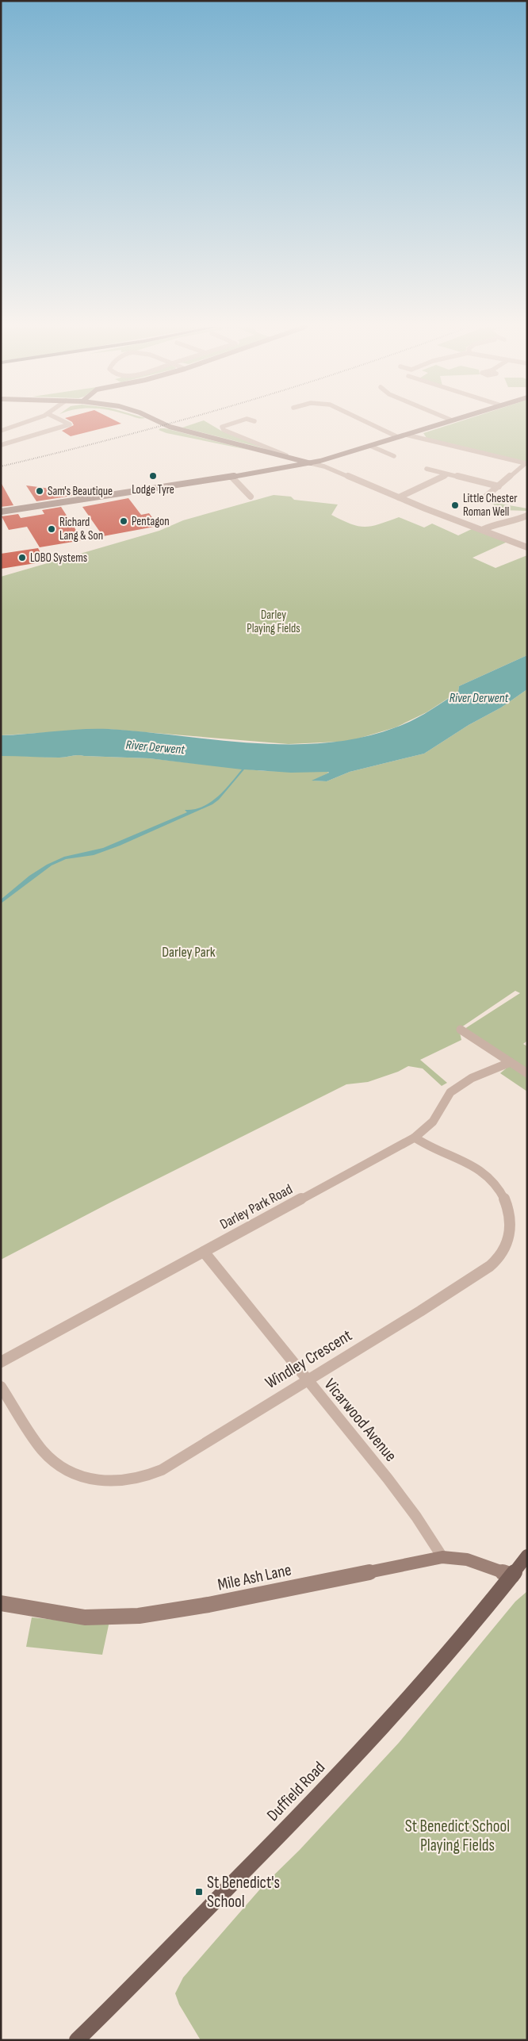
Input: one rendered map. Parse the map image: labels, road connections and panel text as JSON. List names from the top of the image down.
{
  "streets": {
    "main road": ["Duffield Road"],
    "street": [
      "Darley Park Road",
      "Windley Crescent",
      "Vicarwood Avenue",
      "Mile Ash Lane"
    ]
  },
  "crossings": [
    ["Darley Park Road", "Windley Crescent"],
    ["Darley Park Road", "Vicarwood Avenue"],
    ["Windley Crescent", "Vicarwood Avenue"],
    ["Vicarwood Avenue", "Mile Ash Lane"],
    ["Mile Ash Lane", "Duffield Road"]
  ],
  "water": ["River Derwent"],
  "parks": ["Darley Playing Fields", "Darley Park", "St Benedict School Playing Fields"],
  "places": {
    "other": [
      "Lodge Tyre",
      "Sam's Beautique",
      "Little Chester Roman Well",
      "Pentagon",
      "Richard Lang & Son",
      "LOBO Systems"
    ],
    "transit": ["St Benedict's School"]
  }
}
